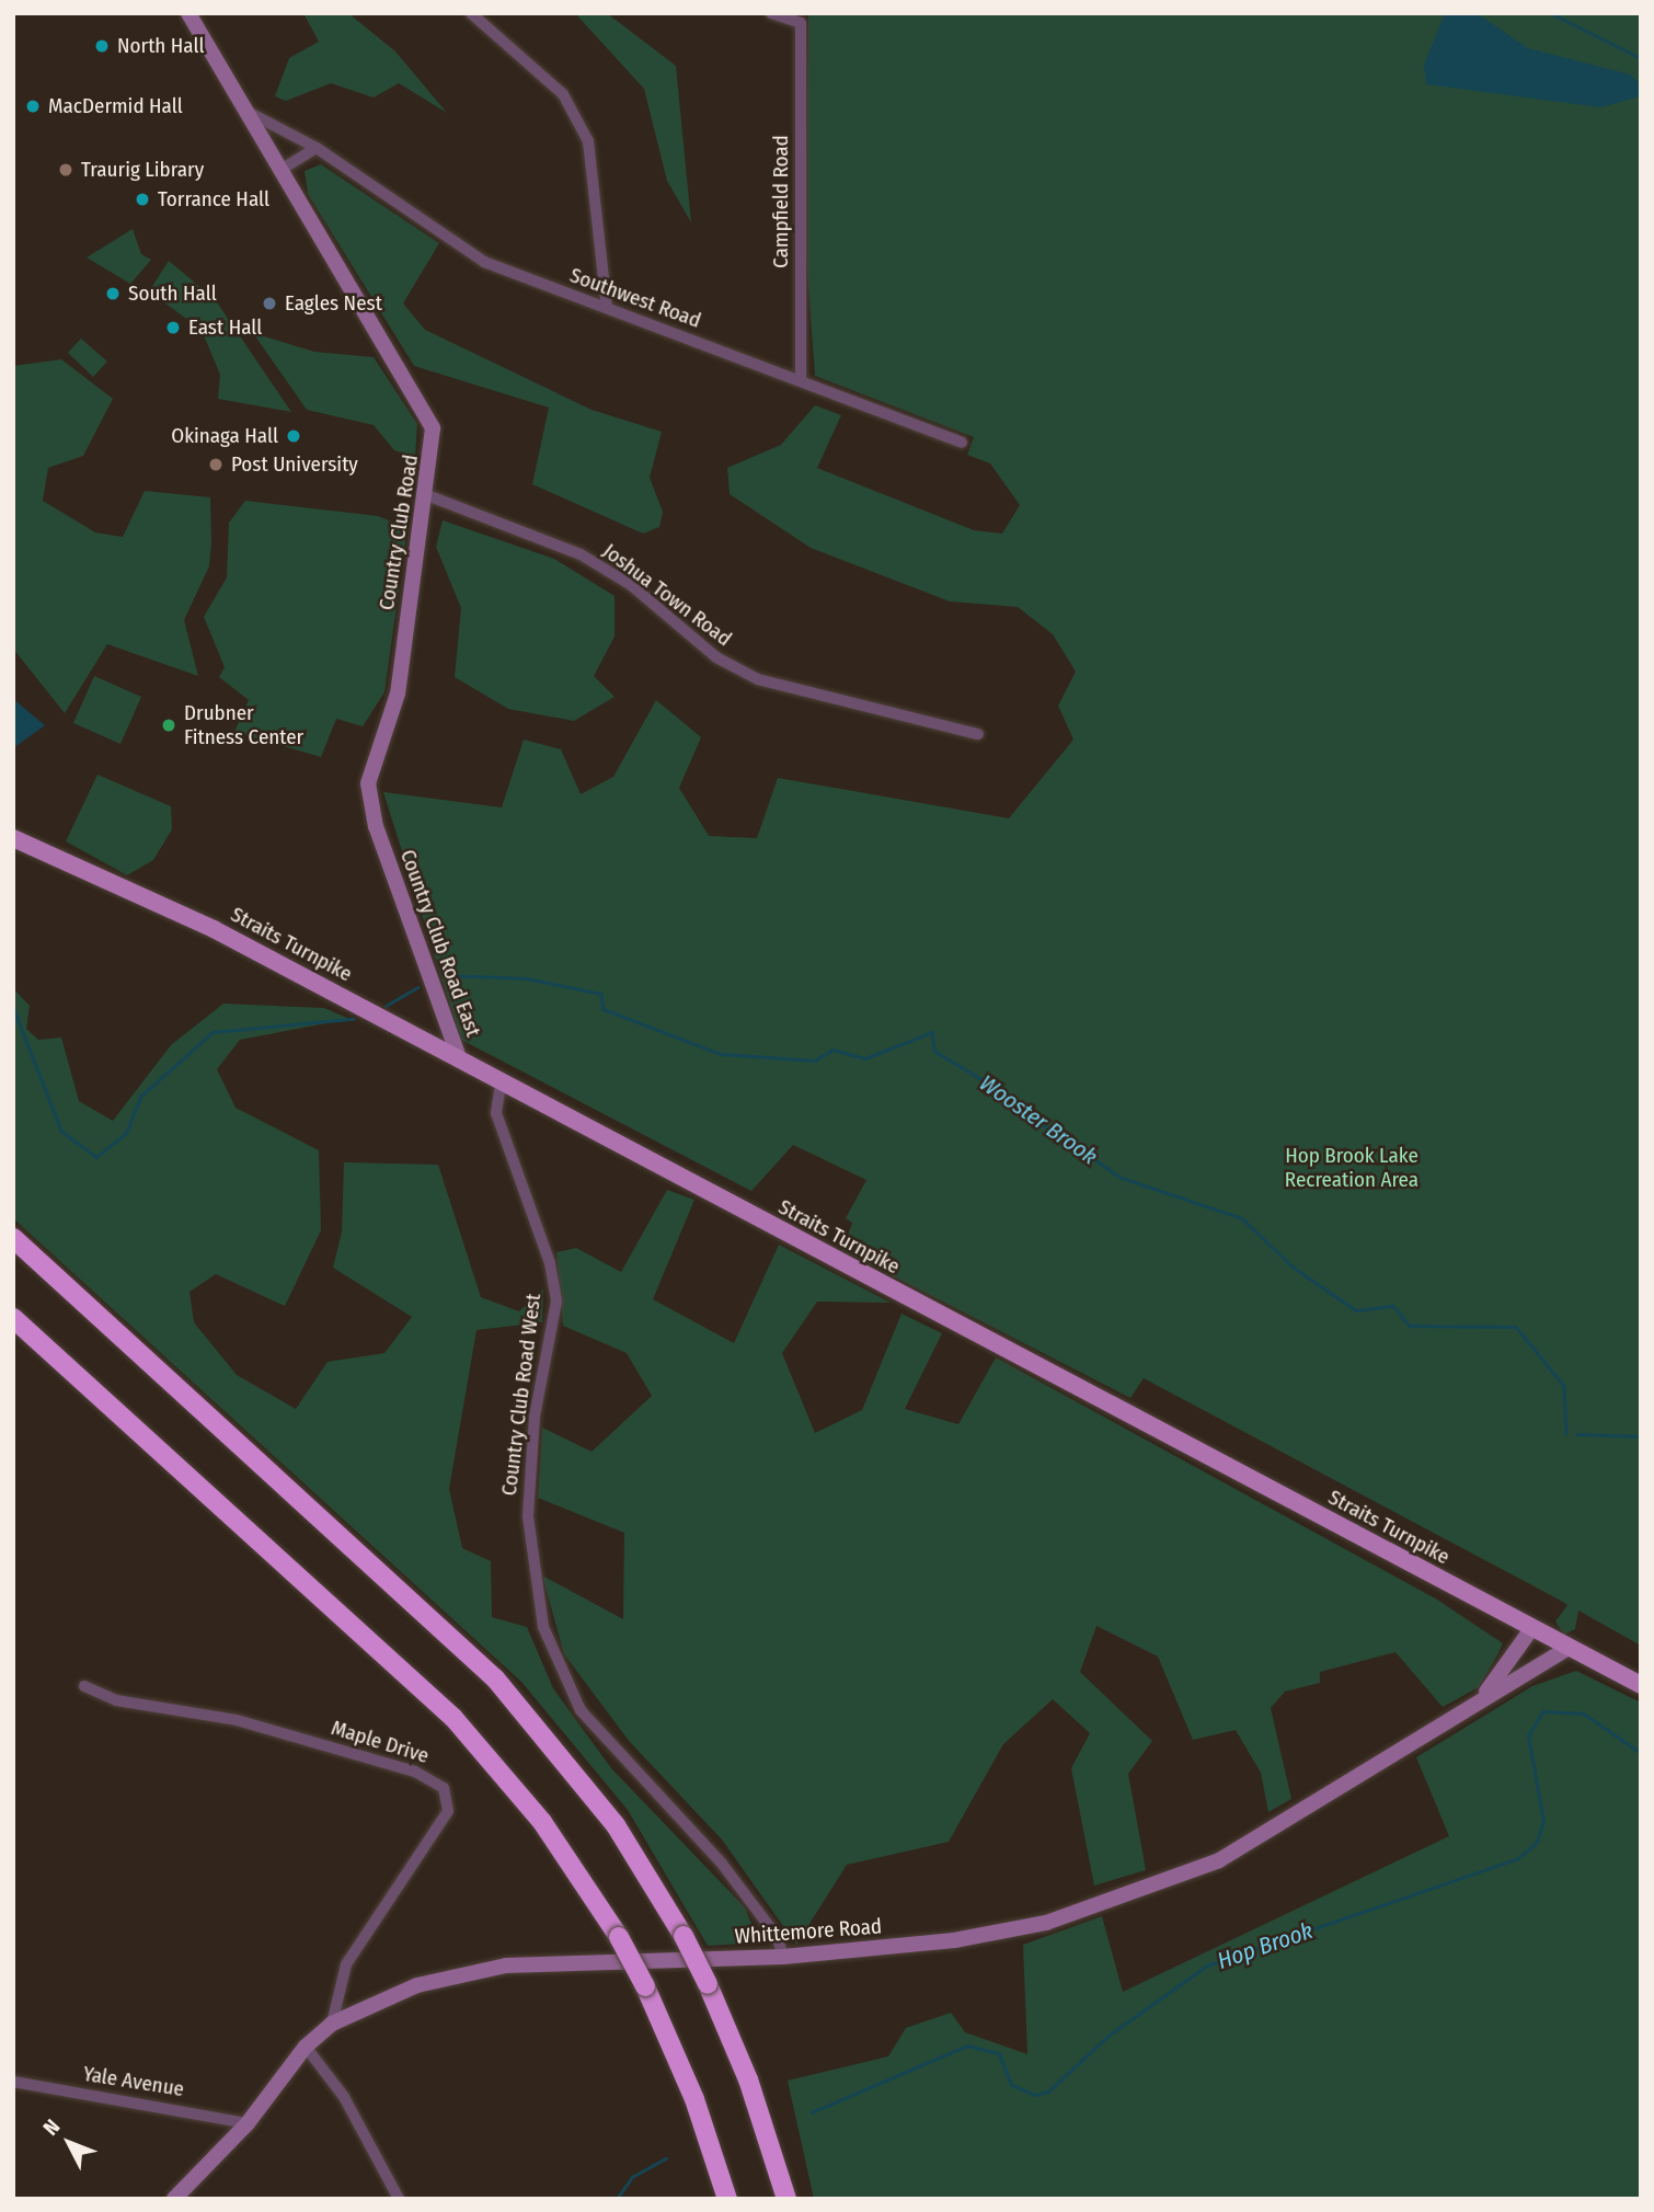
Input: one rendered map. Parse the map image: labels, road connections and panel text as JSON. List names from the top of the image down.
{
  "streets": {
    "main road": [
      "Country Club Road",
      "Country Club Road East",
      "Straits Turnpike",
      "Whittemore Road"
    ],
    "street": [
      "Campfield Road",
      "Southwest Road",
      "Joshua Town Road",
      "Country Club Road West",
      "Maple Drive",
      "Yale Avenue"
    ]
  },
  "crossings": [
    ["Campfield Road", "Southwest Road"],
    ["Southwest Road", "Country Club Road"],
    ["Country Club Road", "Joshua Town Road"],
    ["Country Club Road", "Country Club Road East"],
    ["Country Club Road East", "Straits Turnpike"],
    ["Straits Turnpike", "Country Club Road West"],
    ["Straits Turnpike", "Whittemore Road"],
    ["Country Club Road West", "Whittemore Road"],
    ["Maple Drive", "Whittemore Road"],
    ["Whittemore Road", "Yale Avenue"]
  ],
  "water": ["Wooster Brook", "Hop Brook"],
  "parks": ["Hop Brook Lake Recreation Area"],
  "places": [
    "North Hall",
    "MacDermid Hall",
    "Traurig Library",
    "Torrance Hall",
    "South Hall",
    "Eagles Nest",
    "East Hall",
    "Okinaga Hall",
    "Post University",
    "Drubner Fitness Center"
  ],
  "north": "top left"
}
